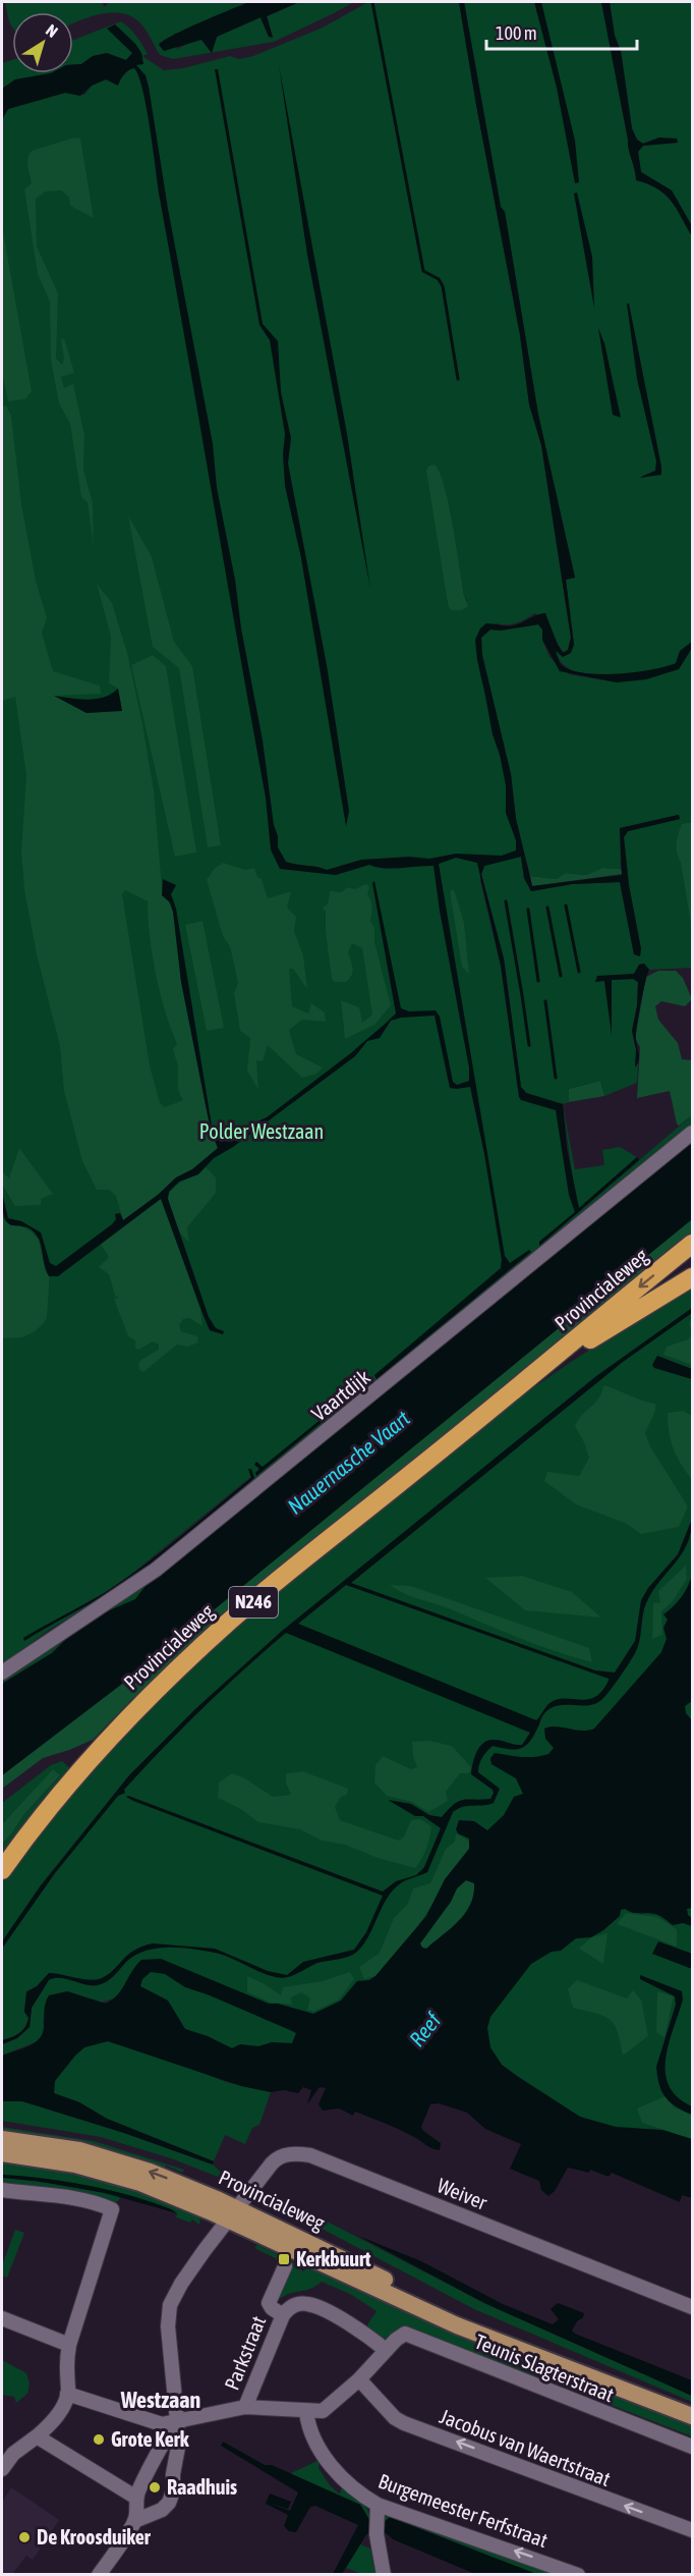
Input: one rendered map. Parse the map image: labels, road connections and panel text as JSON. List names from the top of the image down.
{
  "streets": {
    "highway": ["Provincialeweg", "N246"],
    "street": [
      "Vaartdijk",
      "Weiver",
      "Parkstraat",
      "Teunis Slagterstraat",
      "Jacobus van Waertstraat",
      "Burgemeester Ferfstraat"
    ]
  },
  "crossings": [
    ["Provincialeweg", "Weiver"],
    ["Parkstraat", "Teunis Slagterstraat"]
  ],
  "one_way": ["Jacobus van Waertstraat", "Burgemeester Ferfstraat"],
  "districts": ["Westzaan"],
  "water": ["Nauernasche Vaart", "Reef"],
  "parks": ["Polder Westzaan"],
  "places": {
    "transit": ["Kerkbuurt"],
    "other": ["Grote Kerk", "Raadhuis", "De Kroosduiker"]
  },
  "scale_bar": "100 m",
  "north": "top right"
}
